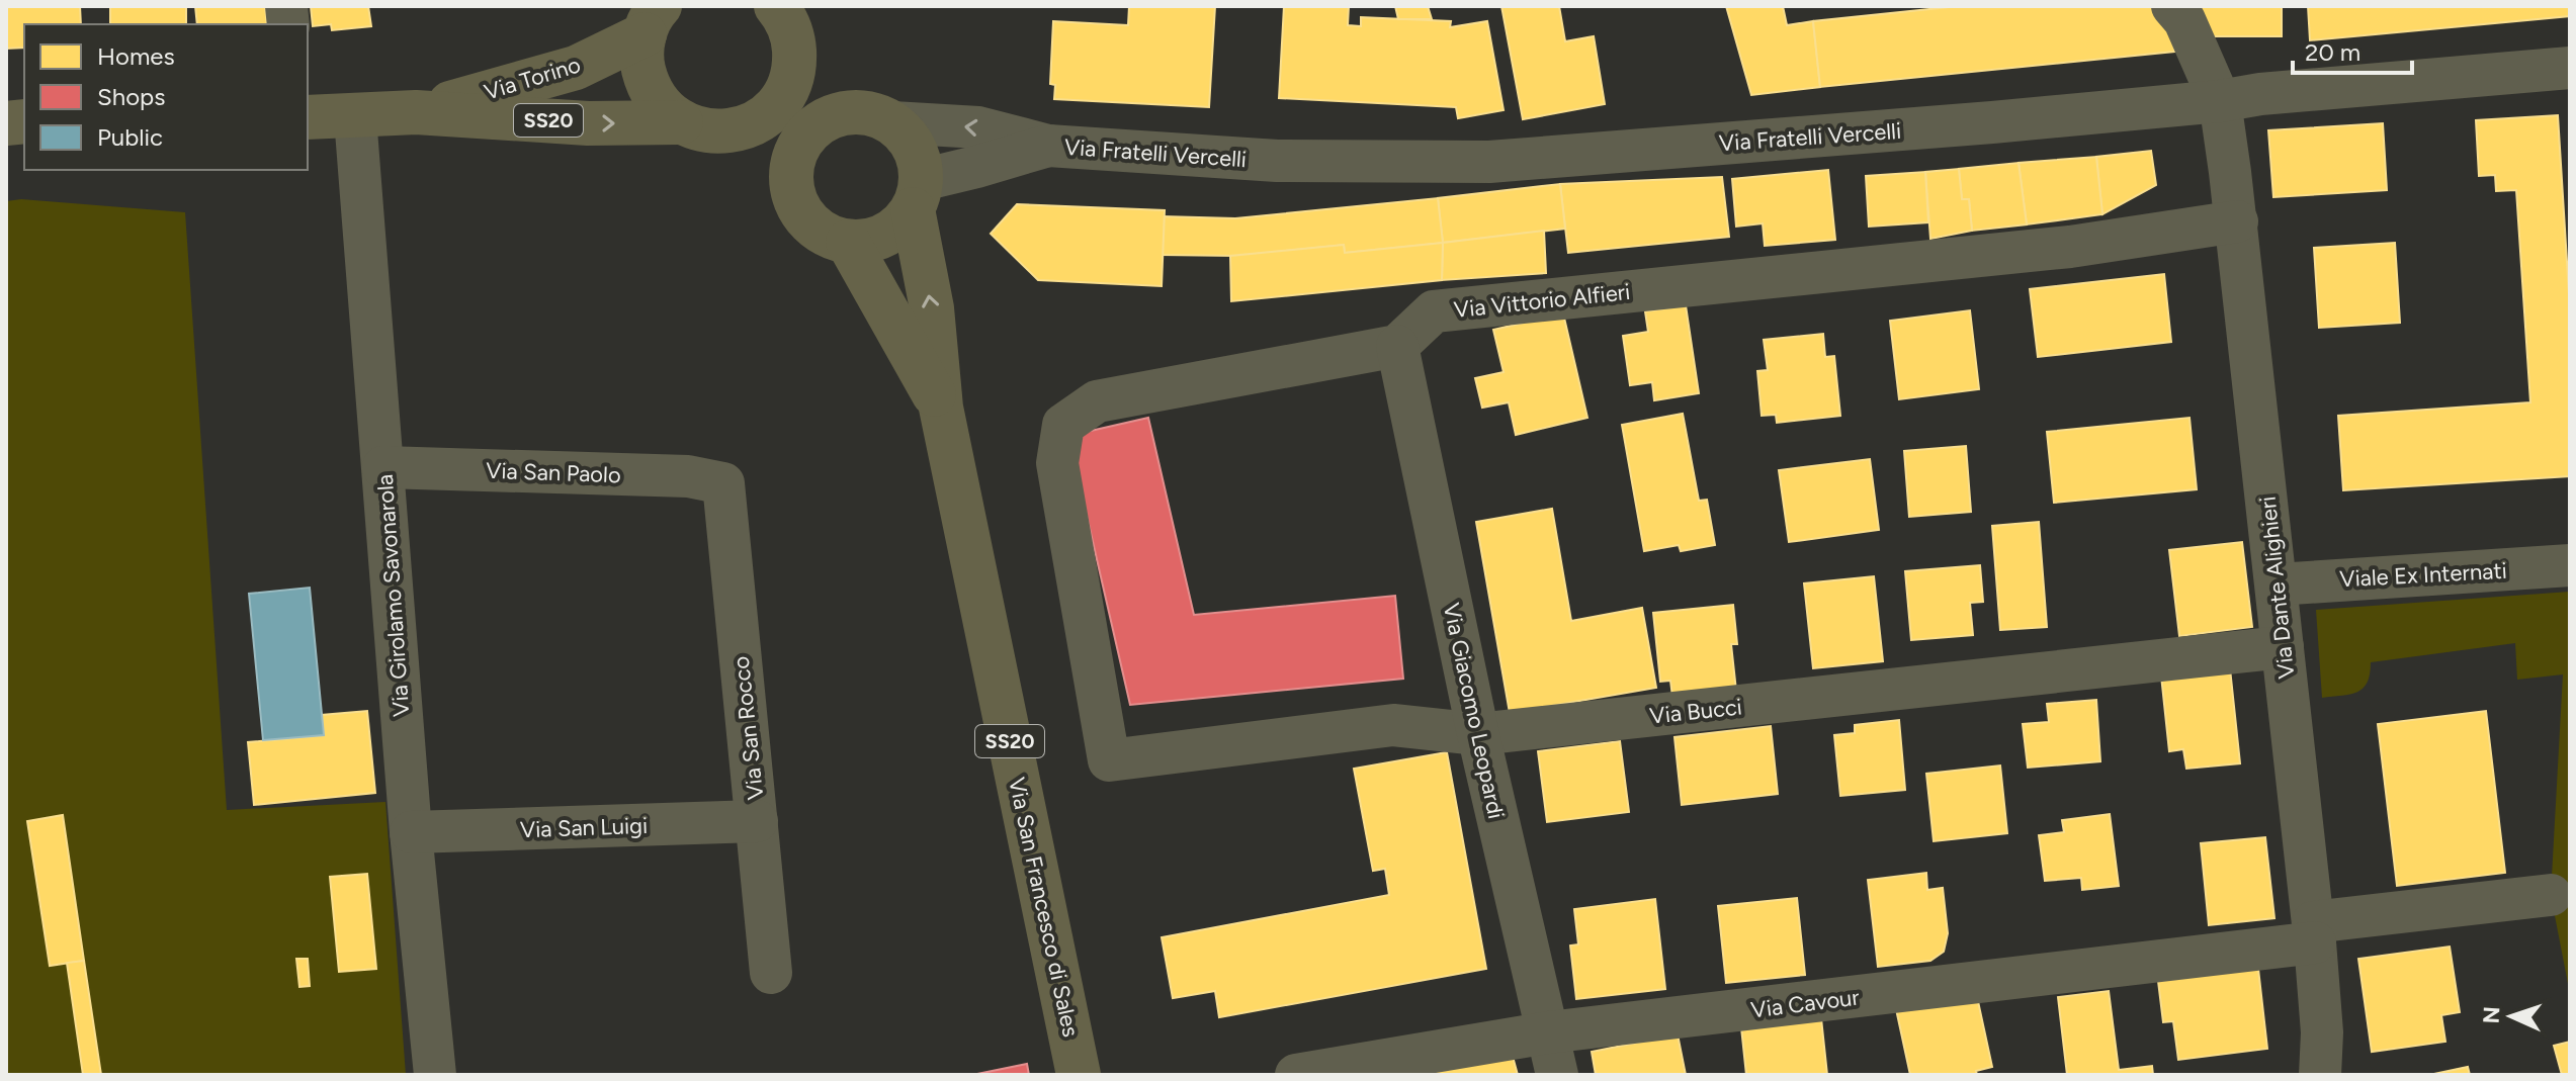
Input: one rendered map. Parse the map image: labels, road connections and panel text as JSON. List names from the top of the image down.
{
  "streets": {
    "main road": ["Via Torino", "SS20", "Via San Francesco di Sales"],
    "street": [
      "Via Fratelli Vercelli",
      "Via Vittorio Alfieri",
      "Via San Paolo",
      "Viale Ex Internati",
      "Via Dante Alighieri",
      "Via Girolamo Savonarola",
      "Via Giacomo Leopardi",
      "Via Bucci",
      "Via San Rocco",
      "Via San Luigi",
      "Via Cavour"
    ]
  },
  "crossings": [
    ["Via Torino", "Via Girolamo Savonarola"],
    ["Via Fratelli Vercelli", "Via Dante Alighieri"],
    ["Via Fratelli Vercelli", "Via San Francesco di Sales"],
    ["Via Vittorio Alfieri", "Via Dante Alighieri"],
    ["Via Vittorio Alfieri", "Via Giacomo Leopardi"],
    ["Via Vittorio Alfieri", "Via Bucci"],
    ["Via San Paolo", "Via Girolamo Savonarola"],
    ["Via San Paolo", "Via San Rocco"],
    ["Viale Ex Internati", "Via Dante Alighieri"],
    ["Via Dante Alighieri", "Via Bucci"],
    ["Via Dante Alighieri", "Via Cavour"],
    ["Via Girolamo Savonarola", "Via San Luigi"],
    ["Via Giacomo Leopardi", "Via Bucci"],
    ["Via Giacomo Leopardi", "Via Cavour"],
    ["Via San Rocco", "Via San Luigi"]
  ],
  "legend": ["Homes", "Shops", "Public"],
  "scale_bar": "20 m",
  "north": "left"
}
